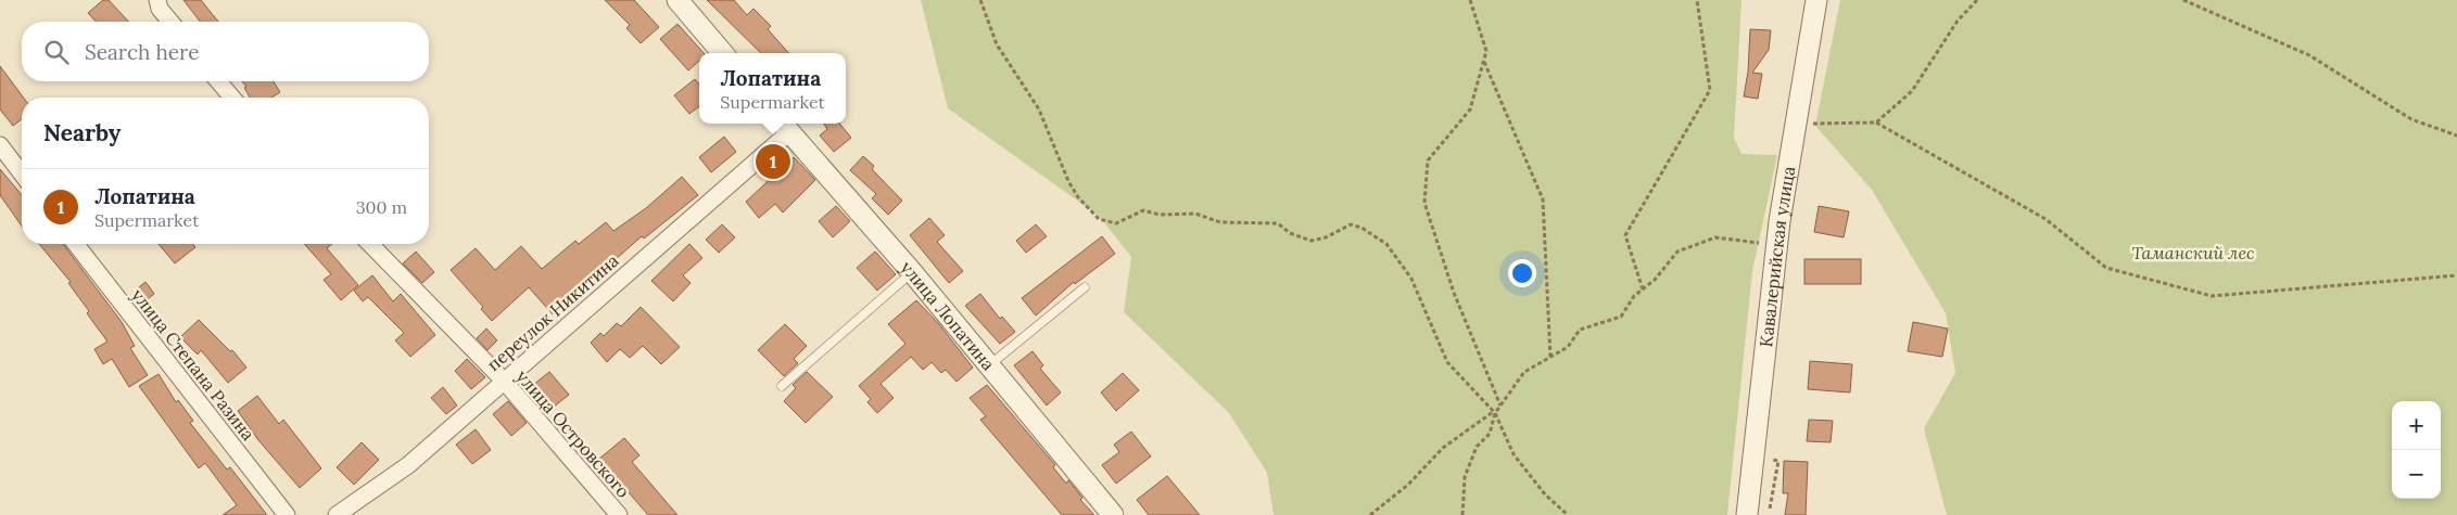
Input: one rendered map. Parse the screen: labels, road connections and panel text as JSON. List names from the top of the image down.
{
  "streets": {
    "street": [
      "Кавалерийская улица",
      "переулок Никитина",
      "улица Лопатина",
      "улица Степана Разина",
      "улица Островского"
    ]
  },
  "crossings": [
    ["переулок Никитина", "улица Лопатина"],
    ["переулок Никитина", "улица Островского"]
  ],
  "parks": ["Таманский лес"],
  "page": {
    "search": "Search here",
    "popup": ["Лопатина", "Supermarket"],
    "heading": "Nearby",
    "pins": "1",
    "list": [
      {
        "mark": "1",
        "name": "Лопатина",
        "note": "Supermarket",
        "value": "300 m"
      }
    ],
    "map_buttons": ["+", "−"]
  }
}
